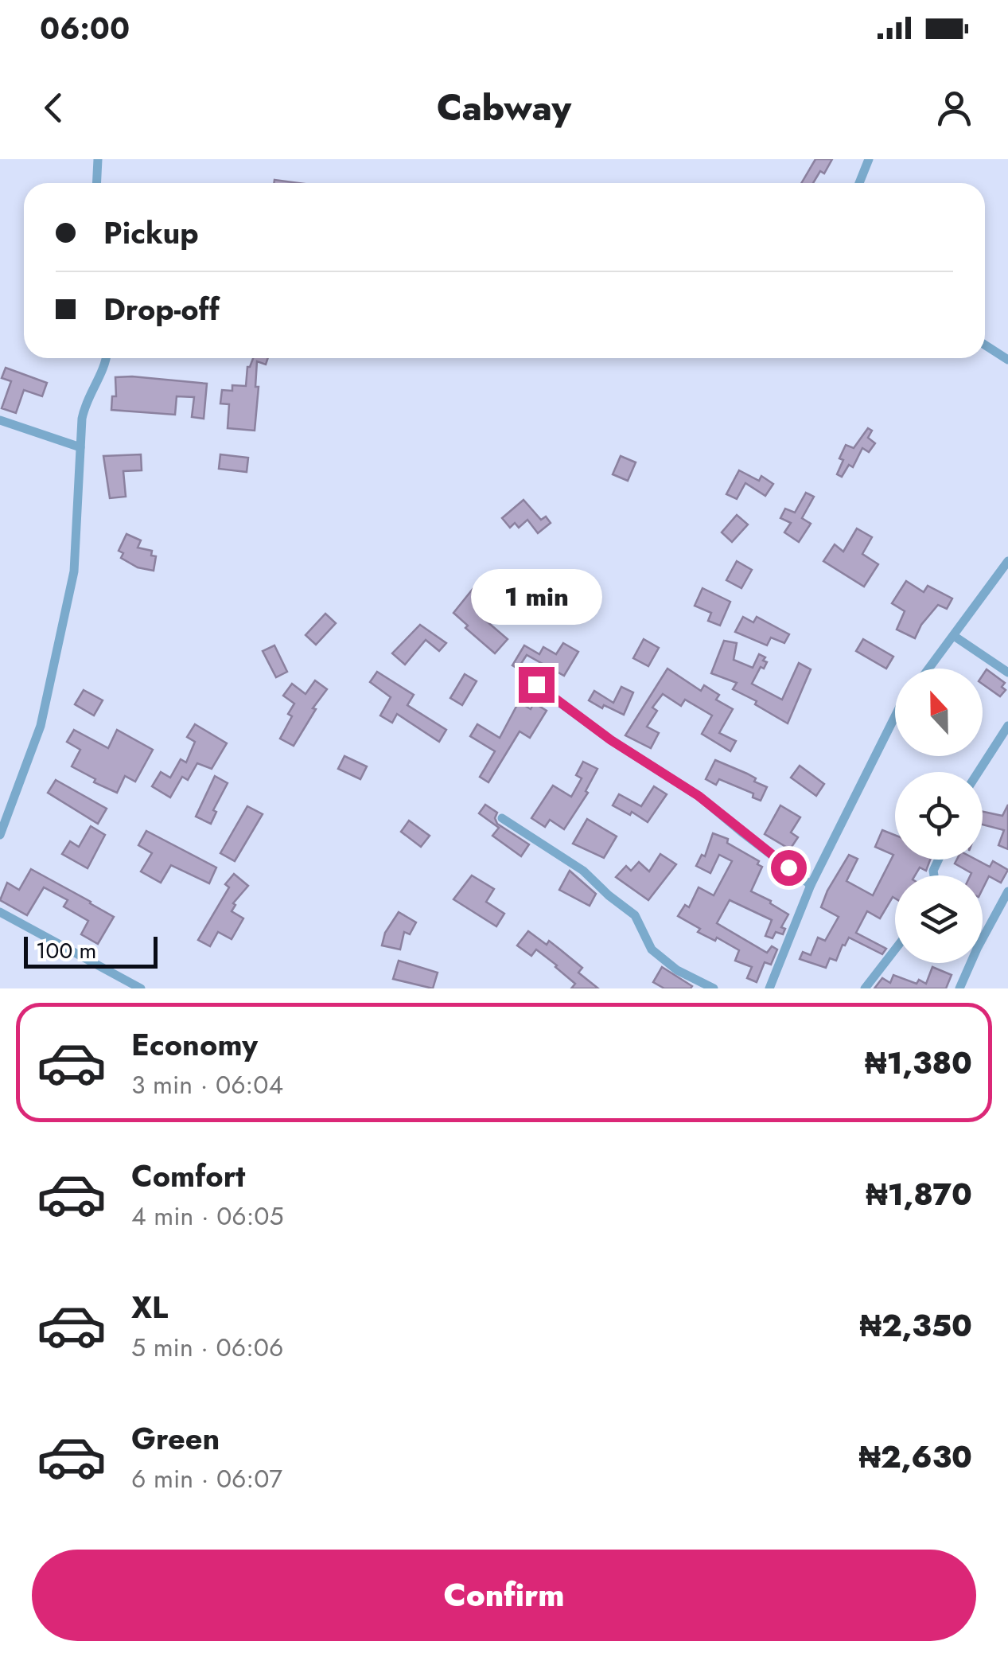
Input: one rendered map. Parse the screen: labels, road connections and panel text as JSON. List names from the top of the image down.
{
  "scale_bar": "100 m",
  "north": "top",
  "page": {
    "status": "06:00",
    "header": "Cabway",
    "banner": ["Pickup", "Drop-off"],
    "bubble": "1 min",
    "scale": "100 m",
    "list": [
      {
        "name": "Economy",
        "note": "3 min · 06:04",
        "value": "₦1,380"
      },
      {
        "name": "Comfort",
        "note": "4 min · 06:05",
        "value": "₦1,870"
      },
      {
        "name": "XL",
        "note": "5 min · 06:06",
        "value": "₦2,350"
      },
      {
        "name": "Green",
        "note": "6 min · 06:07",
        "value": "₦2,630"
      }
    ],
    "buttons": "Confirm"
  }
}
